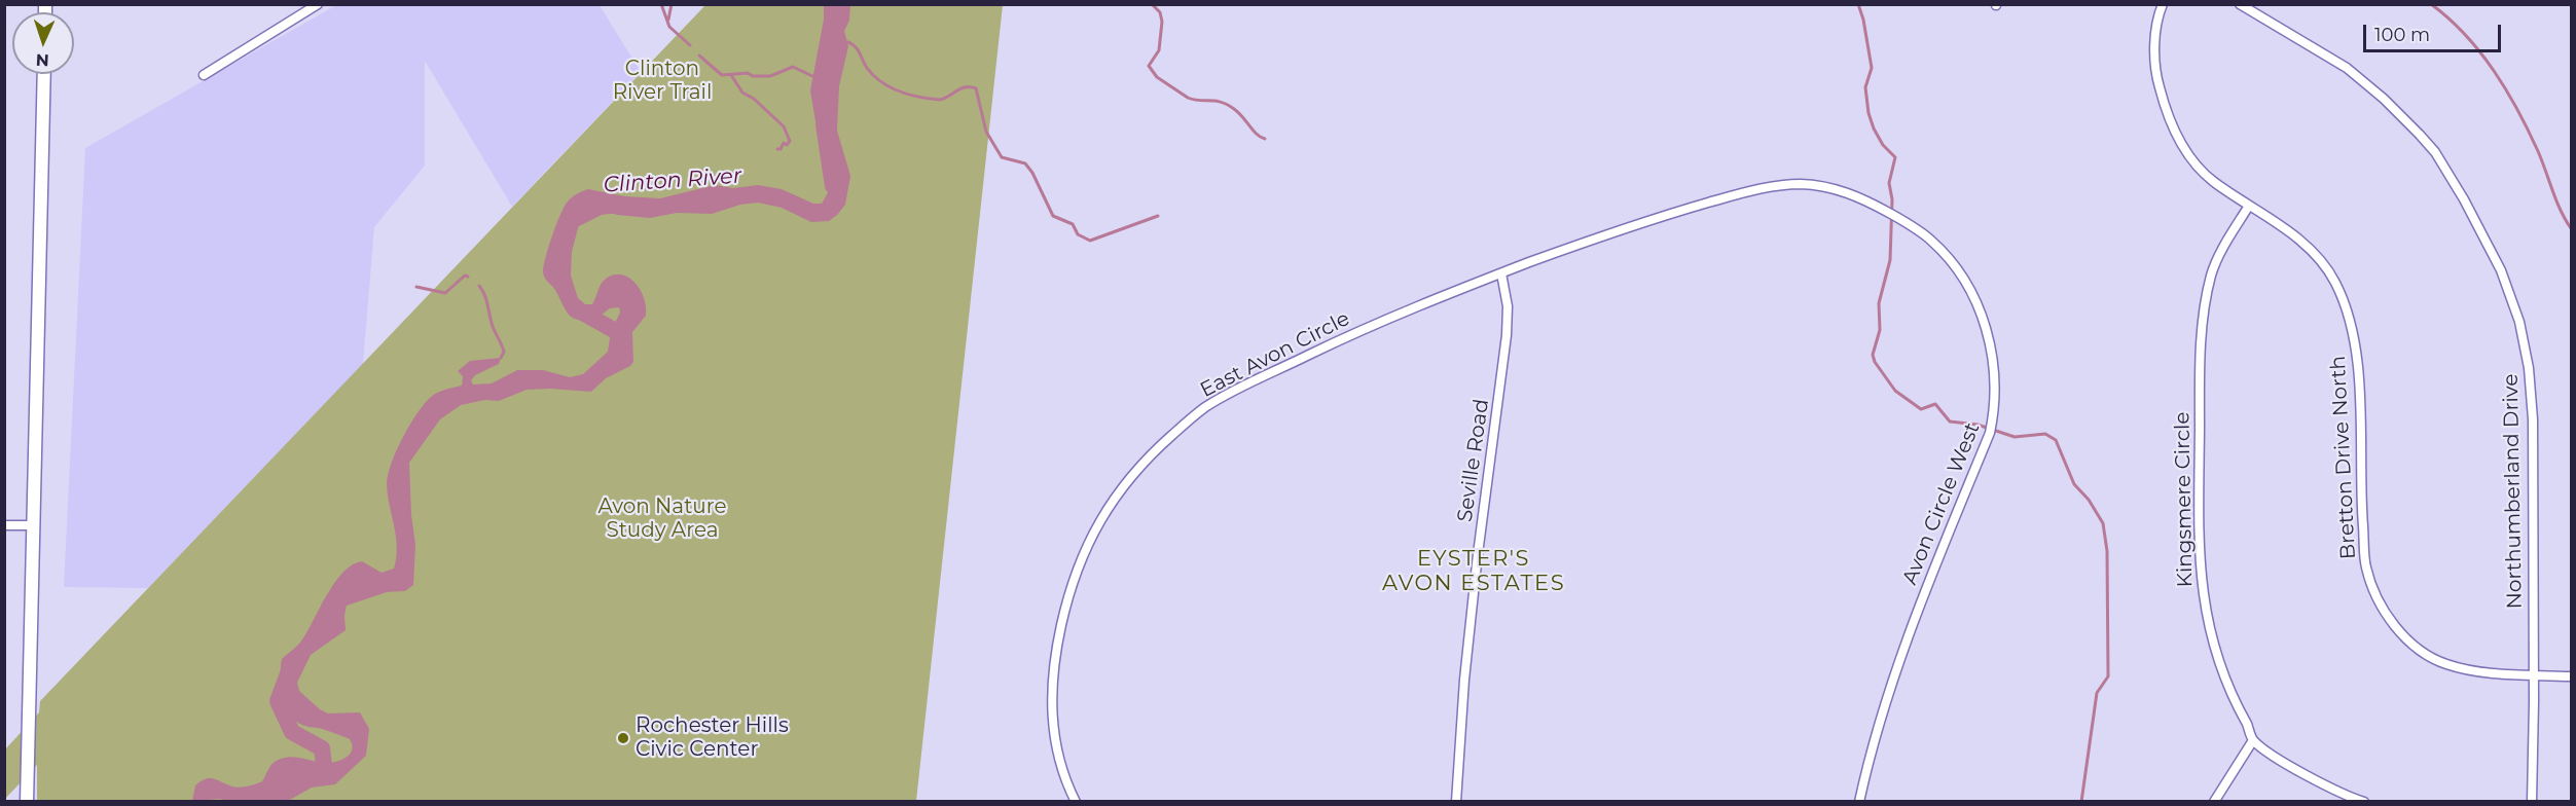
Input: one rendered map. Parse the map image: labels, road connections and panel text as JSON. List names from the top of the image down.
{
  "streets": {
    "street": [
      "East Avon Circle",
      "Bretton Drive North",
      "Seville Road",
      "Northumberland Drive",
      "Kingsmere Circle",
      "Avon Circle West"
    ]
  },
  "crossings": [
    ["East Avon Circle", "Seville Road"],
    ["East Avon Circle", "Avon Circle West"],
    ["Bretton Drive North", "Northumberland Drive"],
    ["Bretton Drive North", "Kingsmere Circle"],
    ["Seville Road", "Avon Circle West"]
  ],
  "districts": ["EYSTER'S AVON ESTATES"],
  "water": ["Clinton River"],
  "parks": ["Clinton River Trail", "Avon Nature Study Area"],
  "places": ["Rochester Hills Civic Center"],
  "scale_bar": "100 m",
  "north": "bottom"
}
